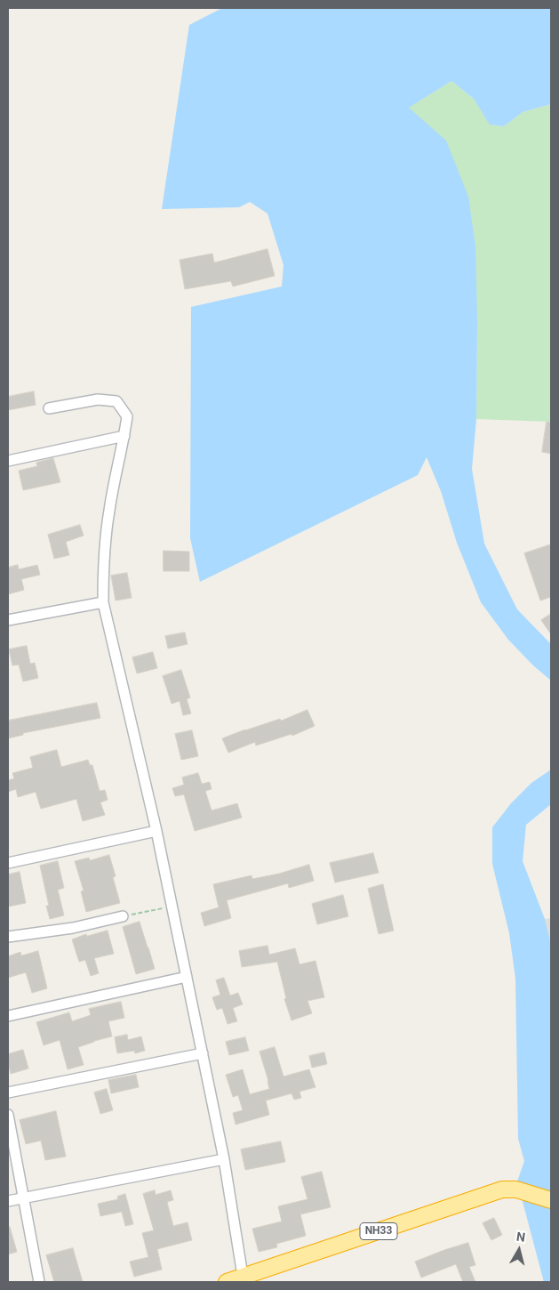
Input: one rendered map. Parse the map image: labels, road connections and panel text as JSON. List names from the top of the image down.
{
  "streets": {
    "highway": ["NH33"]
  },
  "north": "top"
}
